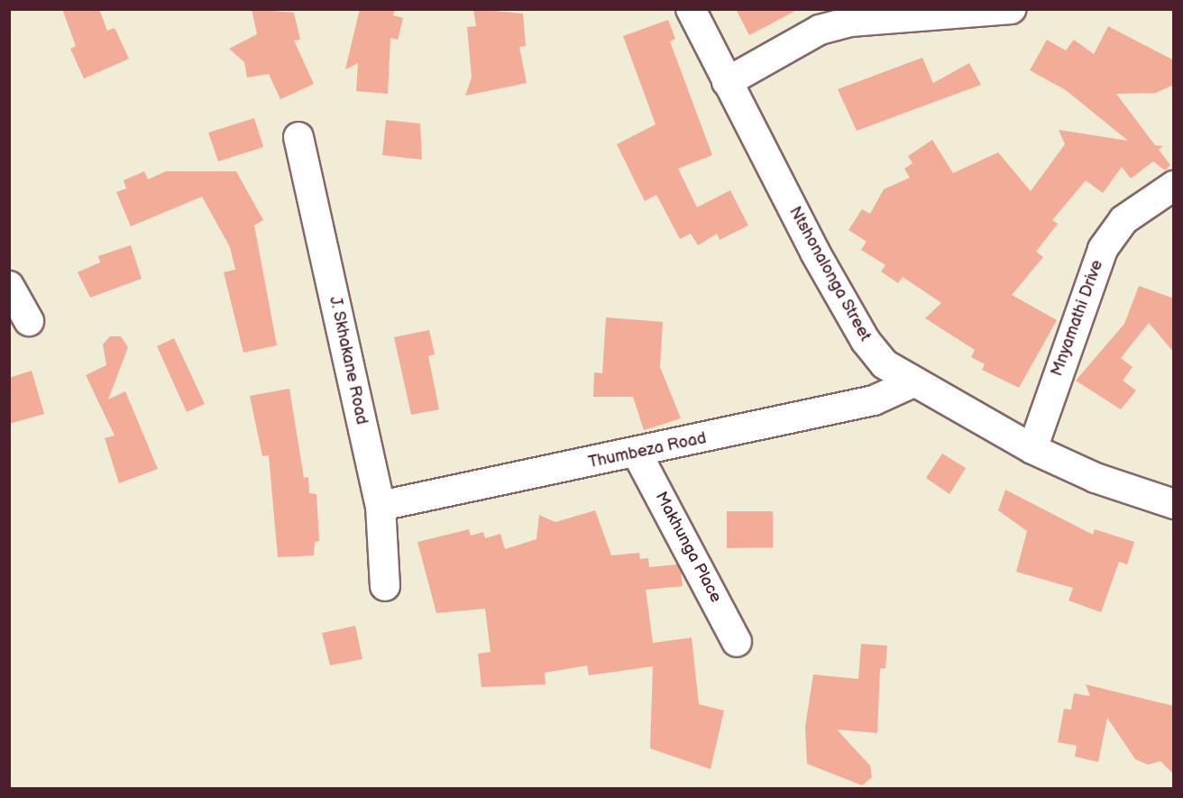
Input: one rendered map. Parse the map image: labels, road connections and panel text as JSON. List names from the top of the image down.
{
  "streets": {
    "street": [
      "Ntshonalonga Street",
      "Mnyamathi Drive",
      "J. Skhakane Road",
      "Thumbeza Road",
      "Makhunga Place"
    ]
  },
  "crossings": [
    ["Ntshonalonga Street", "Mnyamathi Drive"],
    ["Ntshonalonga Street", "Thumbeza Road"],
    ["J. Skhakane Road", "Thumbeza Road"],
    ["Thumbeza Road", "Makhunga Place"]
  ]
}
